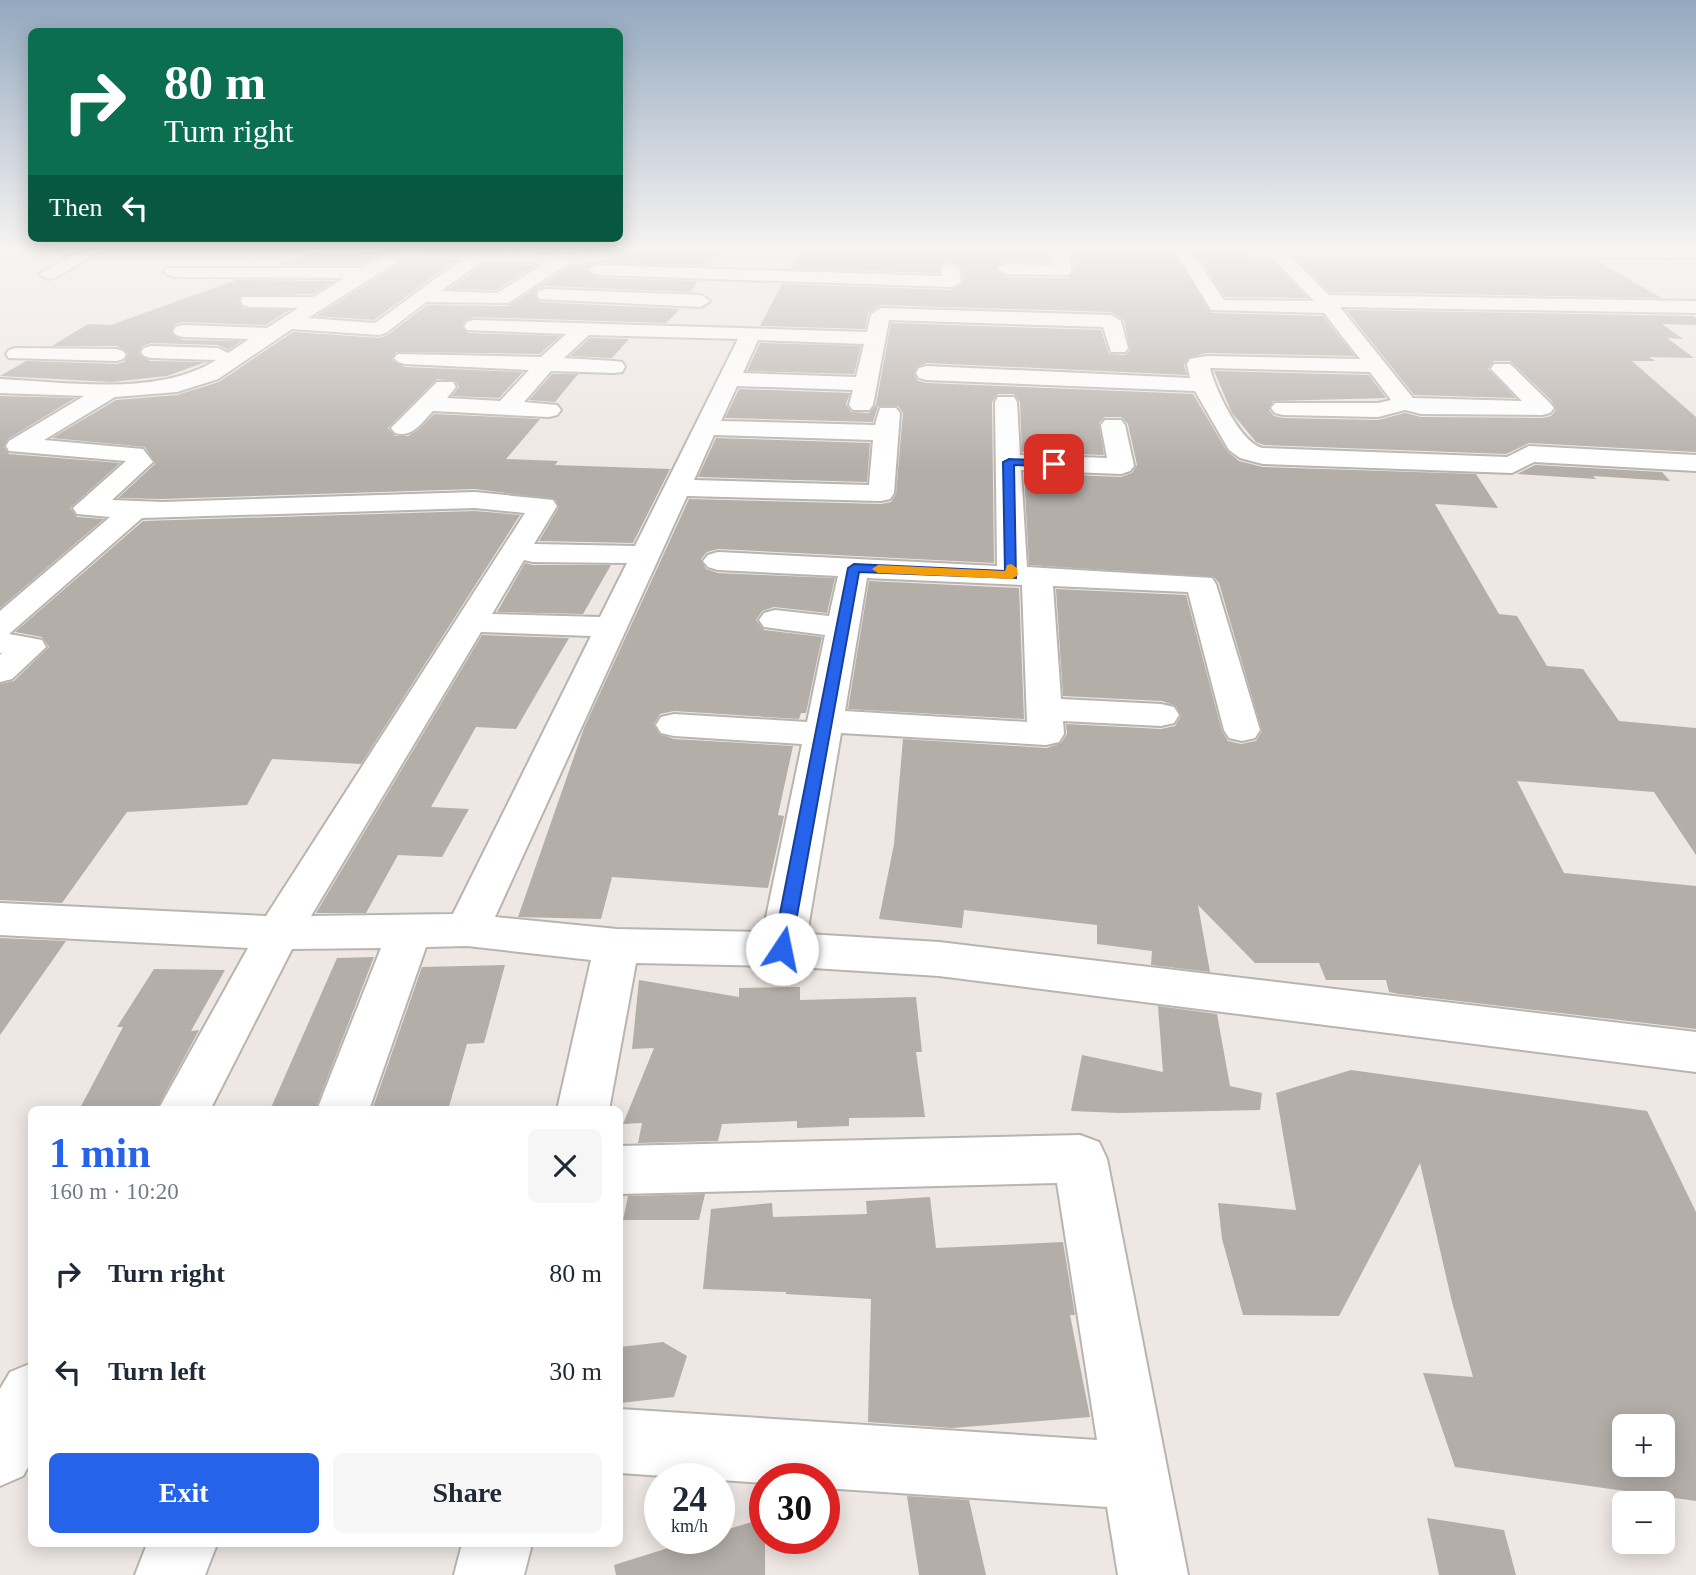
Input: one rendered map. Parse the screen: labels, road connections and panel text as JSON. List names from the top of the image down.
{
  "page": {
    "turn": ["80 m", "Turn right"],
    "then": "Then",
    "heading": ["1 min", "160 m · 10:20"],
    "list": [
      {
        "name": "Turn right",
        "value": "80 m"
      },
      {
        "name": "Turn left",
        "value": "30 m"
      }
    ],
    "map_buttons": ["+", "−"],
    "buttons": ["Exit", "Share"],
    "speed": "24 km/h",
    "limit": "30"
  }
}
